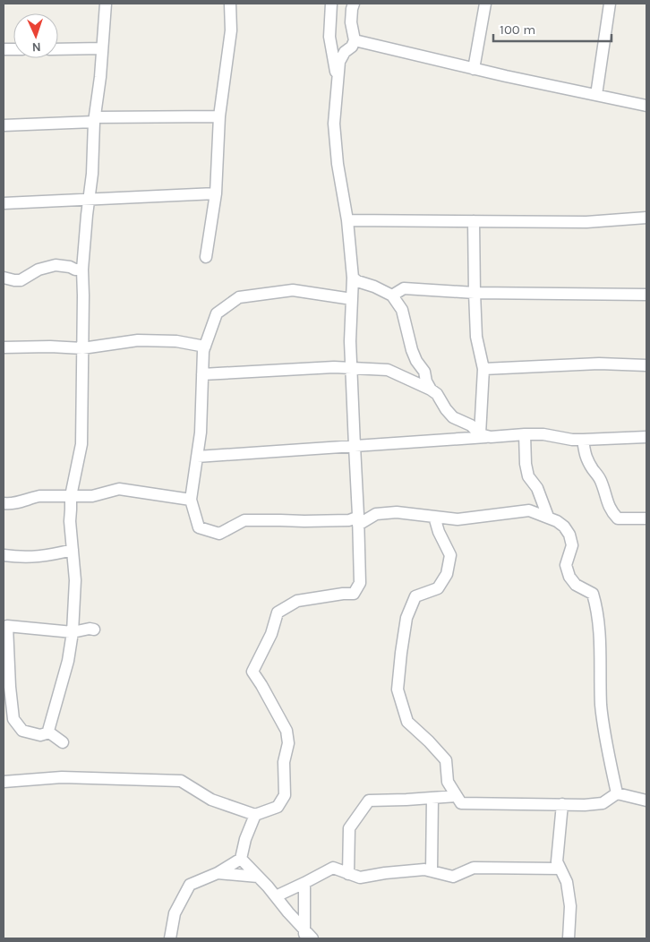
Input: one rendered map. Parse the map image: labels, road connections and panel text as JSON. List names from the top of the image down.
{
  "scale_bar": "100 m",
  "north": "bottom"
}
